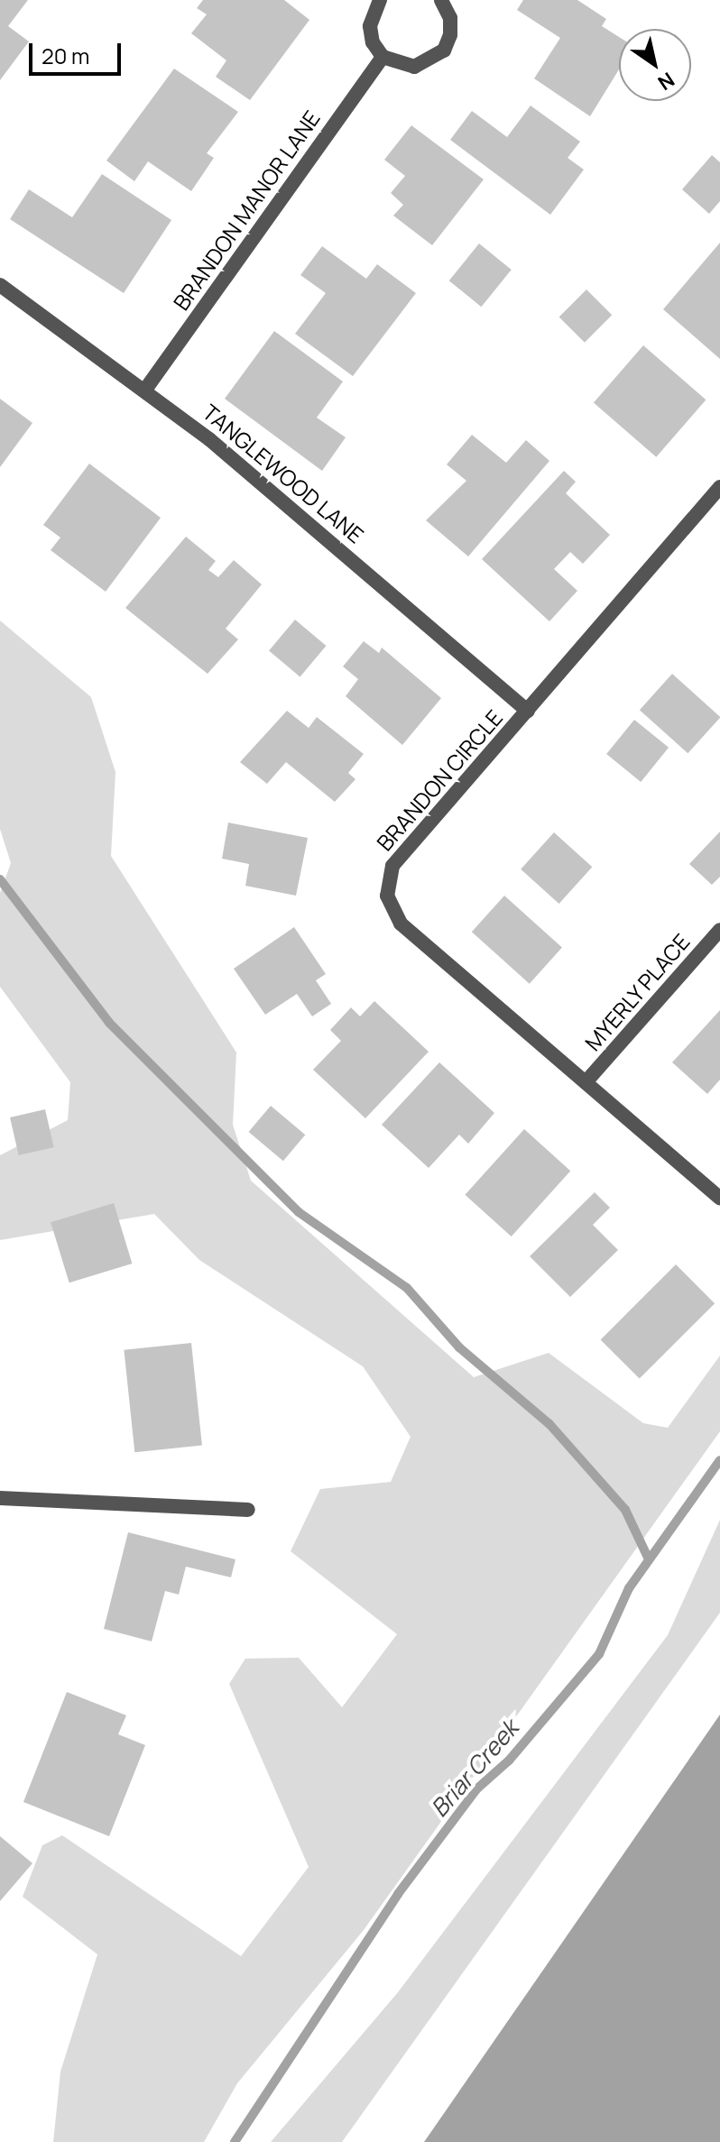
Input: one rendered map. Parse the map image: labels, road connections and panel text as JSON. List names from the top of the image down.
{
  "streets": {
    "street": [
      "BRANDON MANOR LANE",
      "TANGLEWOOD LANE",
      "BRANDON CIRCLE",
      "MYERLY PLACE"
    ]
  },
  "crossings": [
    ["BRANDON MANOR LANE", "TANGLEWOOD LANE"],
    ["TANGLEWOOD LANE", "BRANDON CIRCLE"],
    ["BRANDON CIRCLE", "MYERLY PLACE"]
  ],
  "water": ["Briar Creek"],
  "scale_bar": "20 m",
  "north": "bottom right"
}
